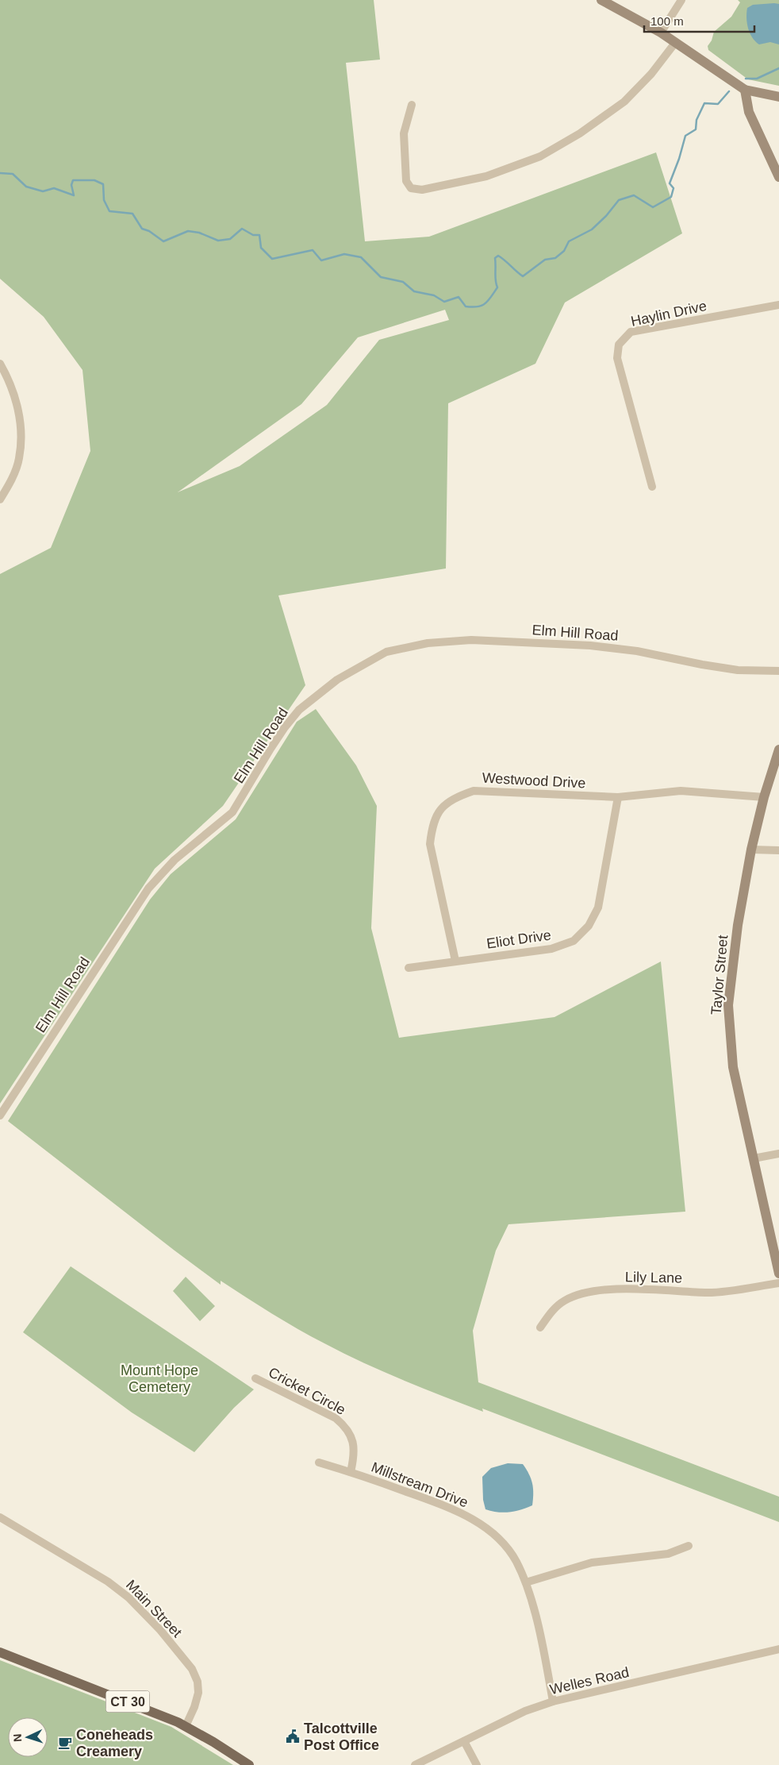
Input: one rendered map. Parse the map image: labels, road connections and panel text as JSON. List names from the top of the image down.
{
  "streets": {
    "main road": ["CT 30"],
    "street": [
      "Haylin Drive",
      "Elm Hill Road",
      "Westwood Drive",
      "Eliot Drive",
      "Taylor Street",
      "Lily Lane",
      "Cricket Circle",
      "Millstream Drive",
      "Main Street",
      "Welles Road"
    ]
  },
  "crossings": [
    ["Westwood Drive", "Eliot Drive"],
    ["Westwood Drive", "Taylor Street"],
    ["Cricket Circle", "Millstream Drive"],
    ["Millstream Drive", "Welles Road"],
    ["Main Street", "CT 30"]
  ],
  "parks": ["Mount Hope Cemetery"],
  "places": {
    "public building": ["Talcottville Post Office"],
    "cafe": ["Coneheads Creamery"]
  },
  "scale_bar": "100 m",
  "north": "left"
}
